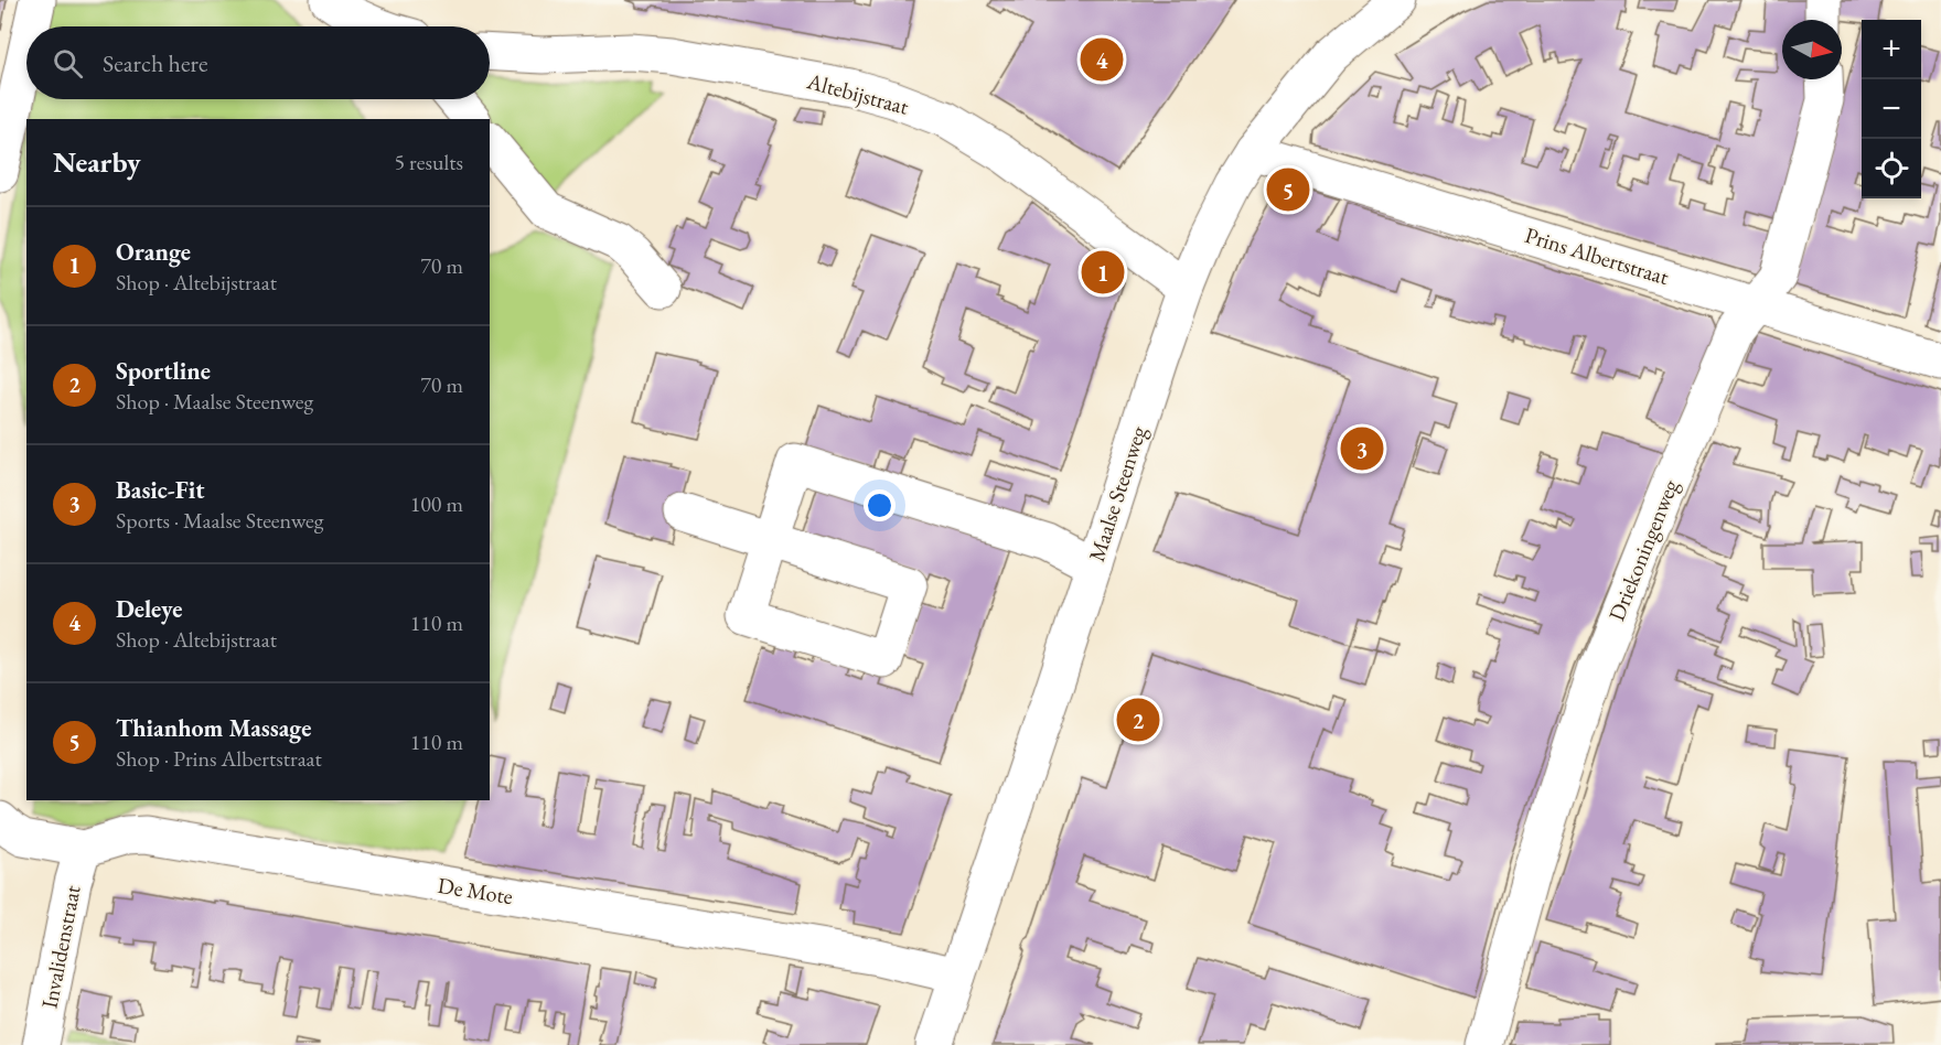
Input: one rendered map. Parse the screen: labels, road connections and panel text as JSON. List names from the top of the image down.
{
  "streets": {
    "street": [
      "Altebijstraat",
      "Prins Albertstraat",
      "Maalse Steenweg",
      "Driekoningenweg",
      "De Mote",
      "Invalidenstraat"
    ]
  },
  "crossings": [
    ["Altebijstraat", "Maalse Steenweg"],
    ["Prins Albertstraat", "Maalse Steenweg"],
    ["Prins Albertstraat", "Driekoningenweg"],
    ["Maalse Steenweg", "De Mote"],
    ["De Mote", "Invalidenstraat"]
  ],
  "north": "right",
  "page": {
    "map_buttons": ["+", "−"],
    "search": "Search here",
    "pins": [
      "4",
      "5",
      "1",
      "3",
      "2"
    ],
    "heading": ["Nearby", "5 results"],
    "list": [
      {
        "mark": "1",
        "name": "Orange",
        "note": "Shop · Altebijstraat",
        "value": "70 m"
      },
      {
        "mark": "2",
        "name": "Sportline",
        "note": "Shop · Maalse Steenweg",
        "value": "70 m"
      },
      {
        "mark": "3",
        "name": "Basic-Fit",
        "note": "Sports · Maalse Steenweg",
        "value": "100 m"
      },
      {
        "mark": "4",
        "name": "Deleye",
        "note": "Shop · Altebijstraat",
        "value": "110 m"
      },
      {
        "mark": "5",
        "name": "Thianhom Massage",
        "note": "Shop · Prins Albertstraat",
        "value": "110 m"
      }
    ]
  }
}
